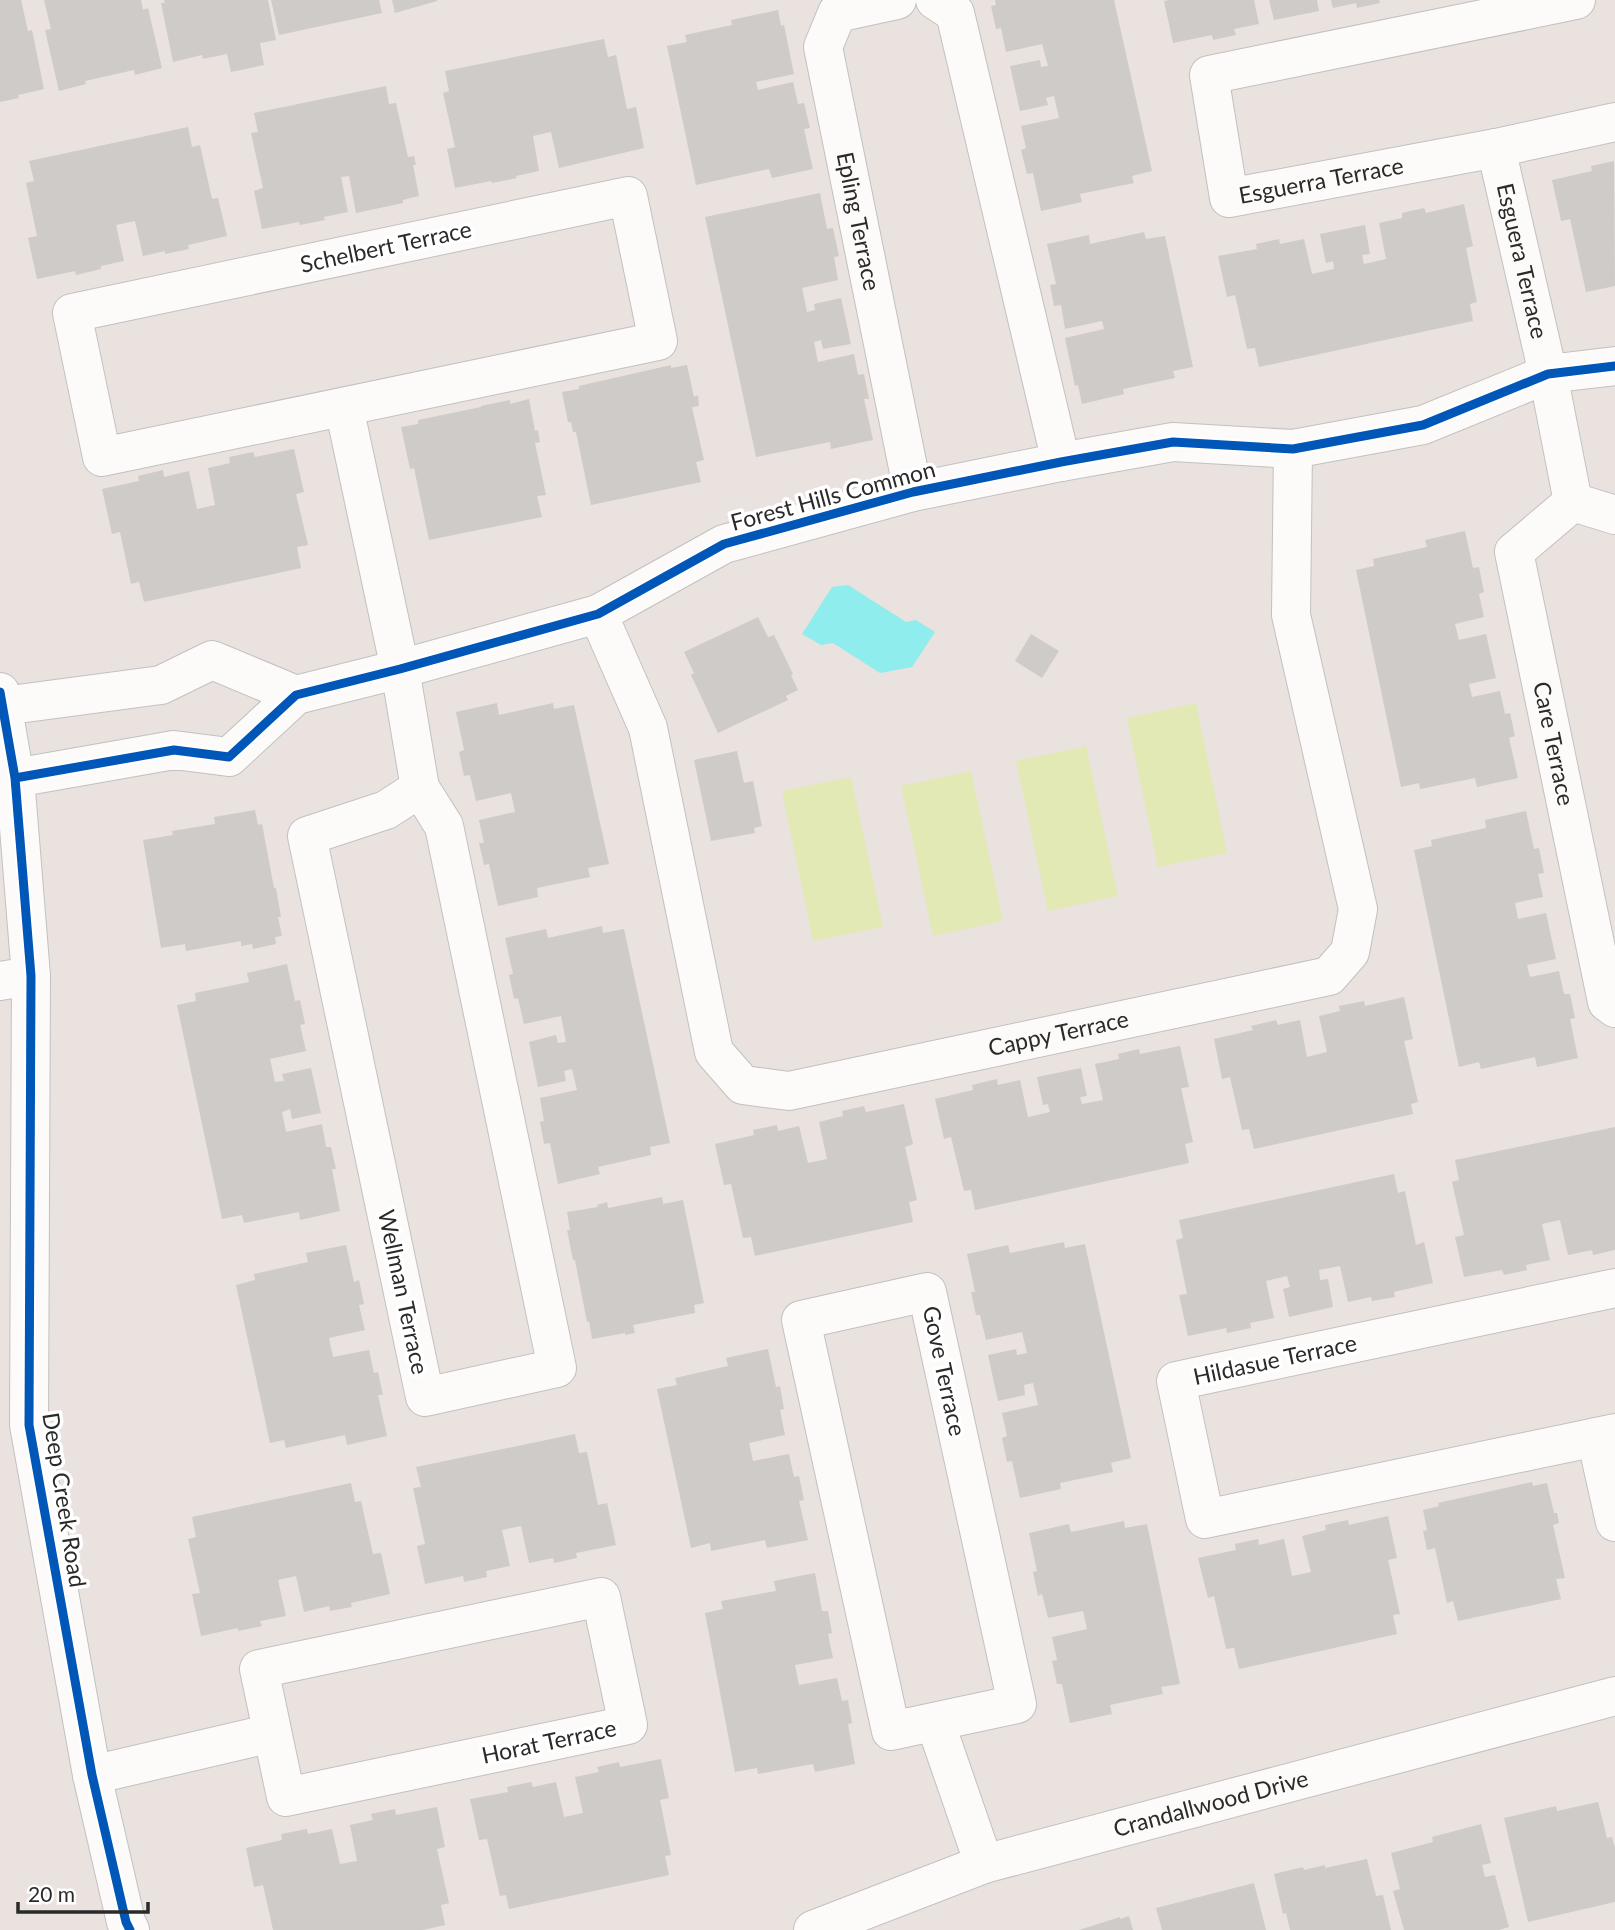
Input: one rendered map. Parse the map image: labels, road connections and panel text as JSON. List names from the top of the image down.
{
  "streets": {
    "street": [
      "Esguerra Terrace",
      "Epling Terrace",
      "Schelbert Terrace",
      "Esguera Terrace",
      "Forest Hills Common",
      "Care Terrace",
      "Cappy Terrace",
      "Wellman Terrace",
      "Hildasue Terrace",
      "Gove Terrace",
      "Deep Creek Road",
      "Horat Terrace",
      "Crandallwood Drive"
    ]
  },
  "crossings": [
    ["Esguerra Terrace", "Esguera Terrace"],
    ["Epling Terrace", "Forest Hills Common"],
    ["Esguera Terrace", "Forest Hills Common"],
    ["Forest Hills Common", "Cappy Terrace"],
    ["Forest Hills Common", "Wellman Terrace"],
    ["Forest Hills Common", "Deep Creek Road"]
  ],
  "scale_bar": "20 m"
}
